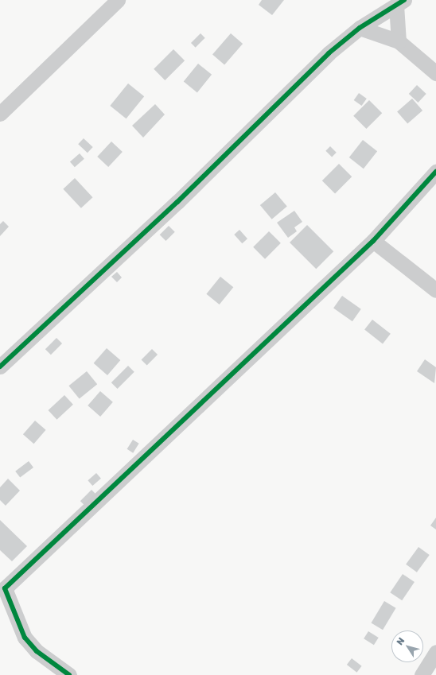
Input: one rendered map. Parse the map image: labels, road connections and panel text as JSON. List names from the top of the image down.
{
  "north": "top left"
}
